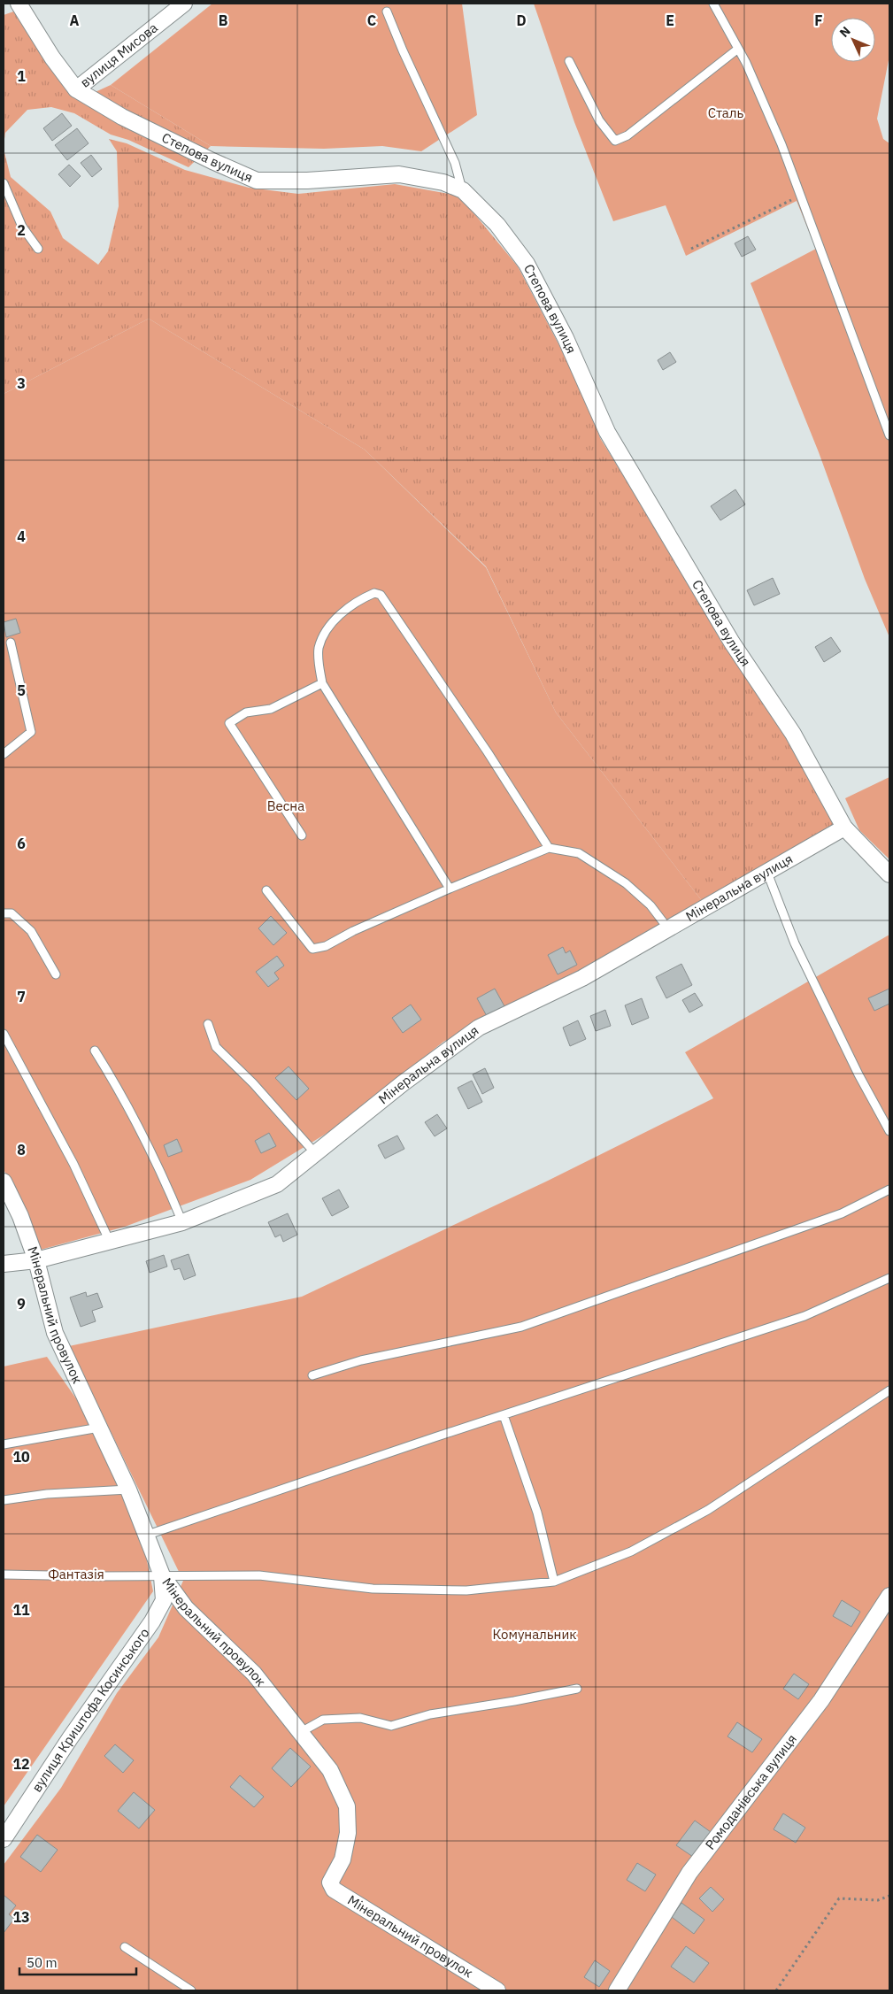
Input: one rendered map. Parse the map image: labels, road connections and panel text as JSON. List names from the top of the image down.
{
  "streets": {
    "street": [
      "вулиця Мисова",
      "Степова вулиця",
      "Мінеральна вулиця",
      "Мінеральний провулок",
      "вулиця Криштофа Косинського",
      "Ромоданівська вулиця"
    ]
  },
  "crossings": [
    ["вулиця Мисова", "Степова вулиця"],
    ["Степова вулиця", "Мінеральна вулиця"],
    ["Мінеральна вулиця", "Мінеральний провулок"],
    ["Мінеральний провулок", "вулиця Криштофа Косинського"]
  ],
  "parks": [
    "Сталь",
    "Весна",
    "Фантазія",
    "Комунальник"
  ],
  "scale_bar": "50 m",
  "north": "top left",
  "grid": {
    "columns": [
      "A",
      "B",
      "C",
      "D",
      "E",
      "F"
    ],
    "rows": [
      "1",
      "2",
      "3",
      "4",
      "5",
      "6",
      "7",
      "8",
      "9",
      "10",
      "11",
      "12",
      "13"
    ]
  }
}
